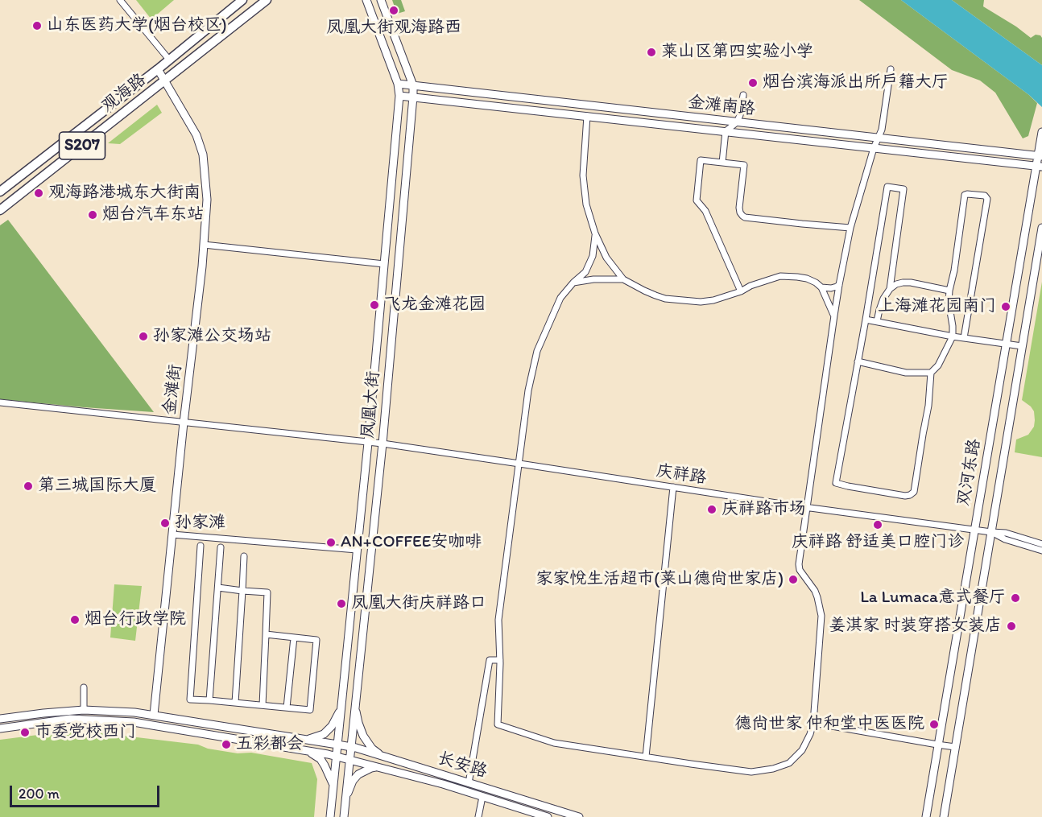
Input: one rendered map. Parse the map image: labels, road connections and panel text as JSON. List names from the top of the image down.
{
  "streets": {
    "main road": ["观海路", "S207"],
    "street": [
      "金滩南路",
      "金滩街",
      "凤凰大街",
      "双河东路",
      "庆祥路",
      "长安路"
    ]
  },
  "crossings": [
    ["观海路", "金滩街"],
    ["金滩南路", "凤凰大街"],
    ["金滩南路", "双河东路"],
    ["金滩街", "庆祥路"],
    ["金滩街", "长安路"],
    ["凤凰大街", "庆祥路"],
    ["凤凰大街", "长安路"],
    ["双河东路", "庆祥路"]
  ],
  "places": [
    "凤凰大街观海路西",
    "山东医药大学(烟台校区)",
    "莱山区第四实验小学",
    "烟台滨海派出所户籍大厅",
    "观海路港城东大街南",
    "烟台汽车东站",
    "飞龙金滩花园",
    "上海滩花园南门",
    "孙家滩公交场站",
    "第三城国际大厦",
    "庆祥路市场",
    "孙家滩",
    "庆祥路 舒适美口腔门诊",
    "AN+COFFEE安咖啡",
    "家家悦生活超市(莱山德尚世家店)",
    "La Lumaca意式餐厅",
    "凤凰大街庆祥路口",
    "烟台行政学院",
    "姜淇家 时装穿搭女装店",
    "德尚世家 仲和堂中医医院",
    "市委党校西门",
    "五彩都会"
  ],
  "scale_bar": "200 m"
}
